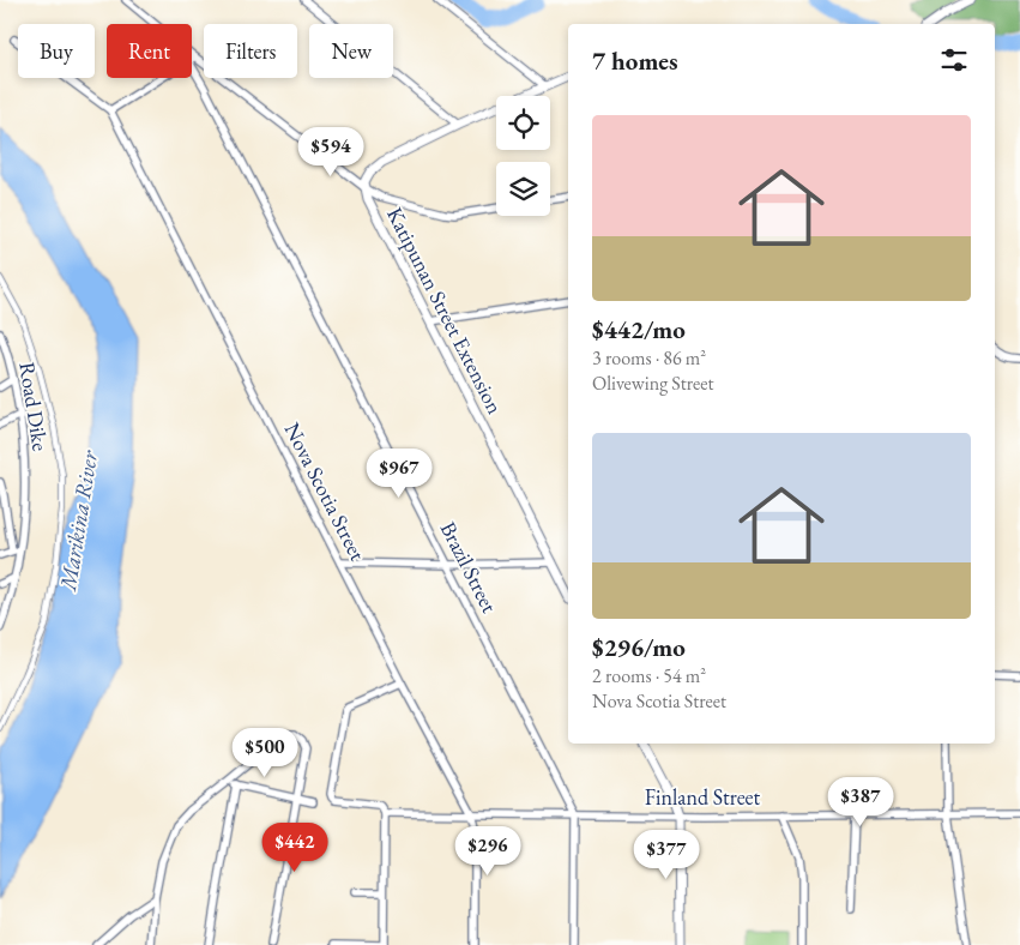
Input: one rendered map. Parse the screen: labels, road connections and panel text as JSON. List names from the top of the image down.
{
  "streets": {
    "street": [
      "Katipunan Street Extension",
      "Road Dike",
      "Nova Scotia Street",
      "Brazil Street",
      "Finland Street"
    ]
  },
  "crossings": [
    ["Nova Scotia Street", "Finland Street"],
    ["Brazil Street", "Finland Street"]
  ],
  "water": ["Marikina River"],
  "page": {
    "chip": [
      "Buy",
      "Rent",
      "Filters",
      "New"
    ],
    "heading": "7 homes",
    "list": [
      {
        "name": "$442/mo",
        "note": "3 rooms · 86 m² · Olivewing Street"
      },
      {
        "name": "$296/mo",
        "note": "2 rooms · 54 m² · Nova Scotia Street"
      }
    ],
    "price": [
      "$594",
      "$967",
      "$500",
      "$387",
      "$442",
      "$296",
      "$377"
    ]
  }
}
